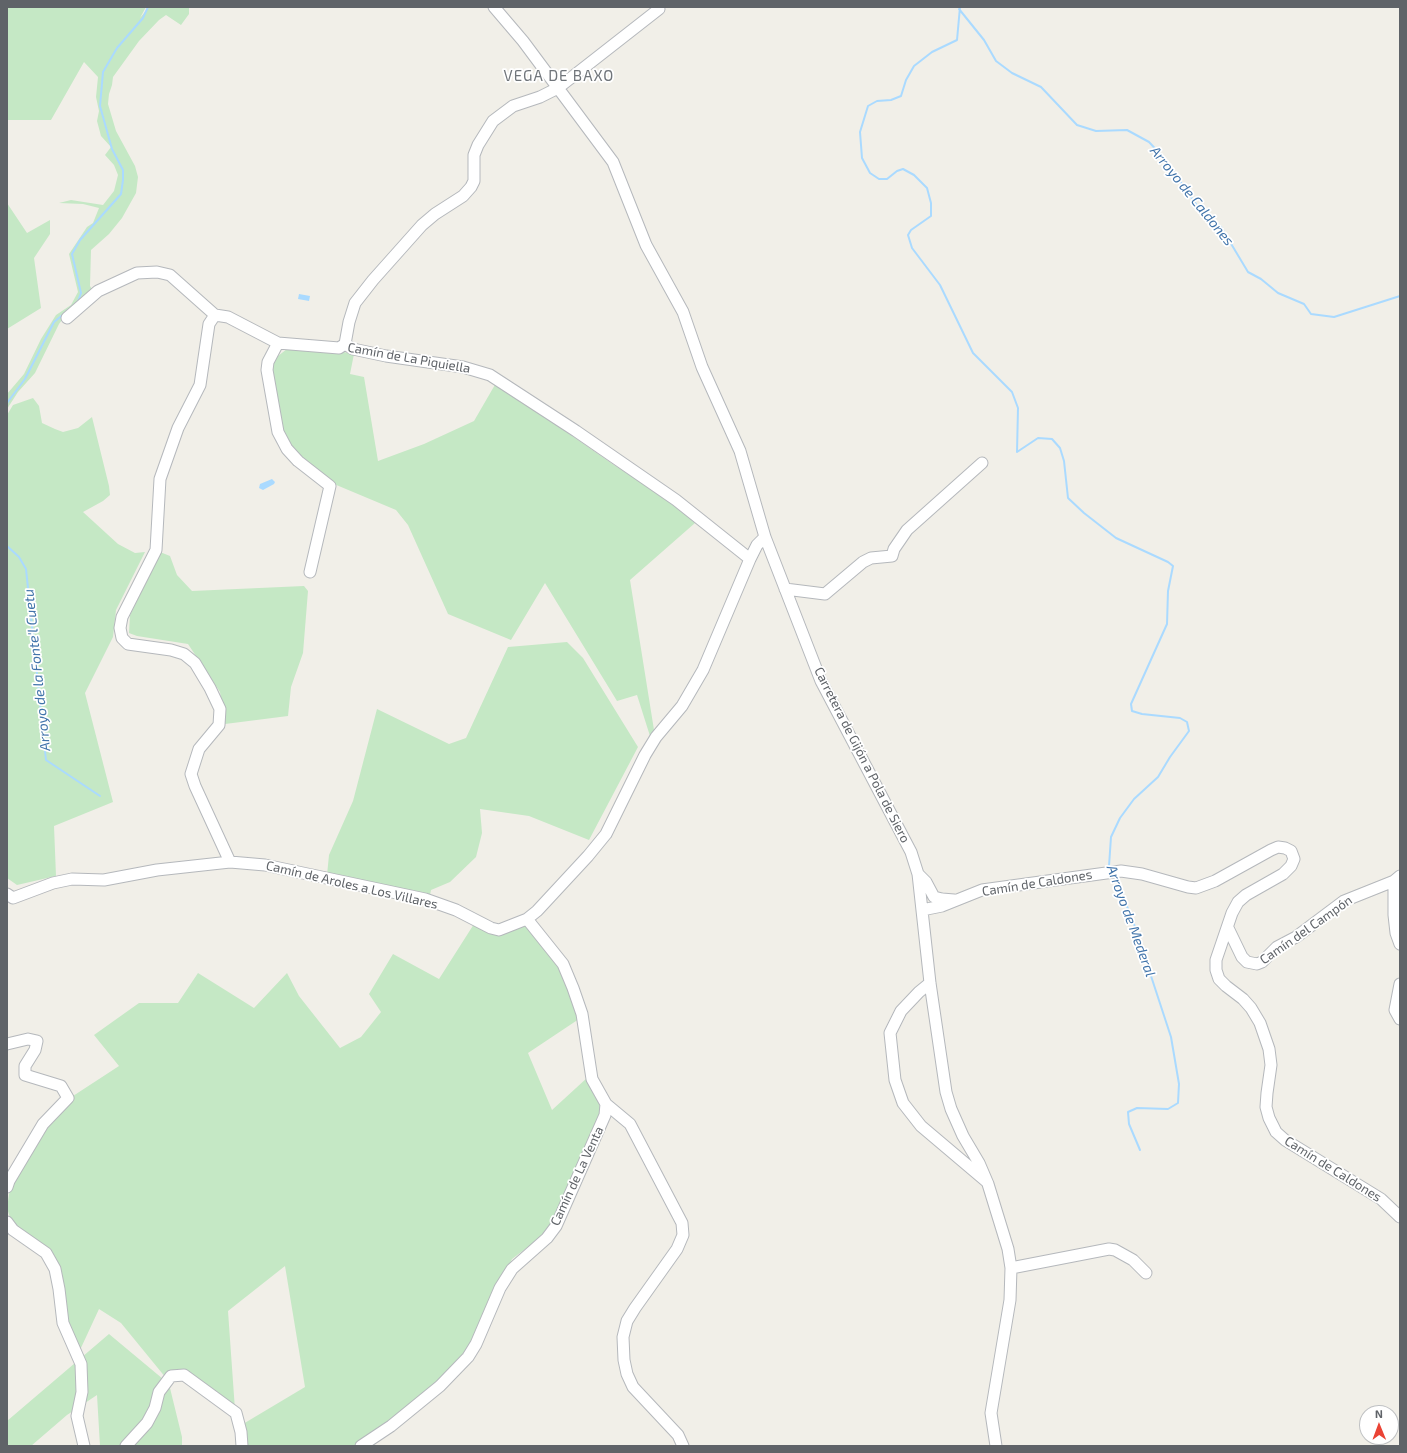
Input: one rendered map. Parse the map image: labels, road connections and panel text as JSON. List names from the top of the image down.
{
  "streets": {
    "street": [
      "Camín de La Piquiella",
      "Carretera de Gijón a Pola de Siero",
      "Camín de Caldones",
      "Camín de Aroles a Los Villares",
      "Camín del Campón",
      "Camín de La Venta"
    ]
  },
  "crossings": [
    ["Camín de La Piquiella", "Camín de Aroles a Los Villares"],
    ["Carretera de Gijón a Pola de Siero", "Camín de Caldones"],
    ["Carretera de Gijón a Pola de Siero", "Camín de Aroles a Los Villares"],
    ["Camín de Caldones", "Camín del Campón"]
  ],
  "districts": ["VEGA DE BAXO"],
  "water": ["Arroyo de Caldones", "Arroyo de la Fonte'l Cuetu", "Arroyo de Mederal"],
  "north": "top"
}
